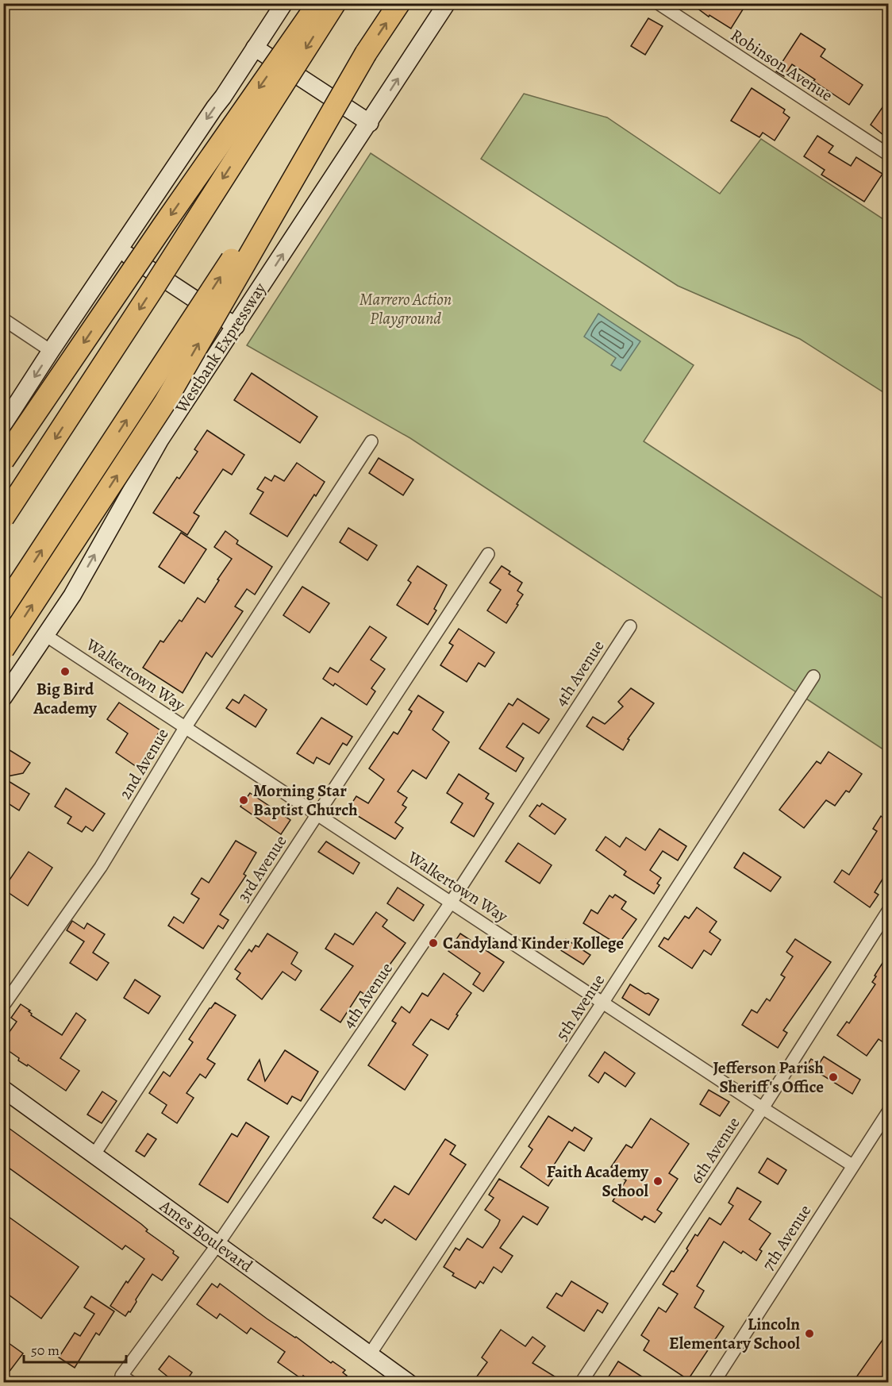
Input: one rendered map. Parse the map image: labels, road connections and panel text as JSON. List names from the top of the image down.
{
  "streets": {
    "main road": ["Westbank Expressway", "Ames Boulevard"],
    "street": [
      "Robinson Avenue",
      "4th Avenue",
      "Walkertown Way",
      "2nd Avenue",
      "3rd Avenue",
      "5th Avenue",
      "6th Avenue",
      "7th Avenue"
    ]
  },
  "crossings": [
    ["Westbank Expressway", "Walkertown Way"],
    ["4th Avenue", "Walkertown Way"],
    ["4th Avenue", "Ames Boulevard"],
    ["Walkertown Way", "2nd Avenue"],
    ["Walkertown Way", "3rd Avenue"],
    ["Walkertown Way", "5th Avenue"],
    ["Walkertown Way", "6th Avenue"],
    ["Walkertown Way", "7th Avenue"],
    ["3rd Avenue", "Ames Boulevard"],
    ["5th Avenue", "Ames Boulevard"]
  ],
  "parks": ["Marrero Action Playground"],
  "places": [
    "Big Bird Academy",
    "Morning Star Baptist Church",
    "Candyland Kinder Kollege",
    "Jefferson Parish Sheriff's Office",
    "Faith Academy School",
    "Lincoln Elementary School"
  ],
  "scale_bar": "50 m"
}
